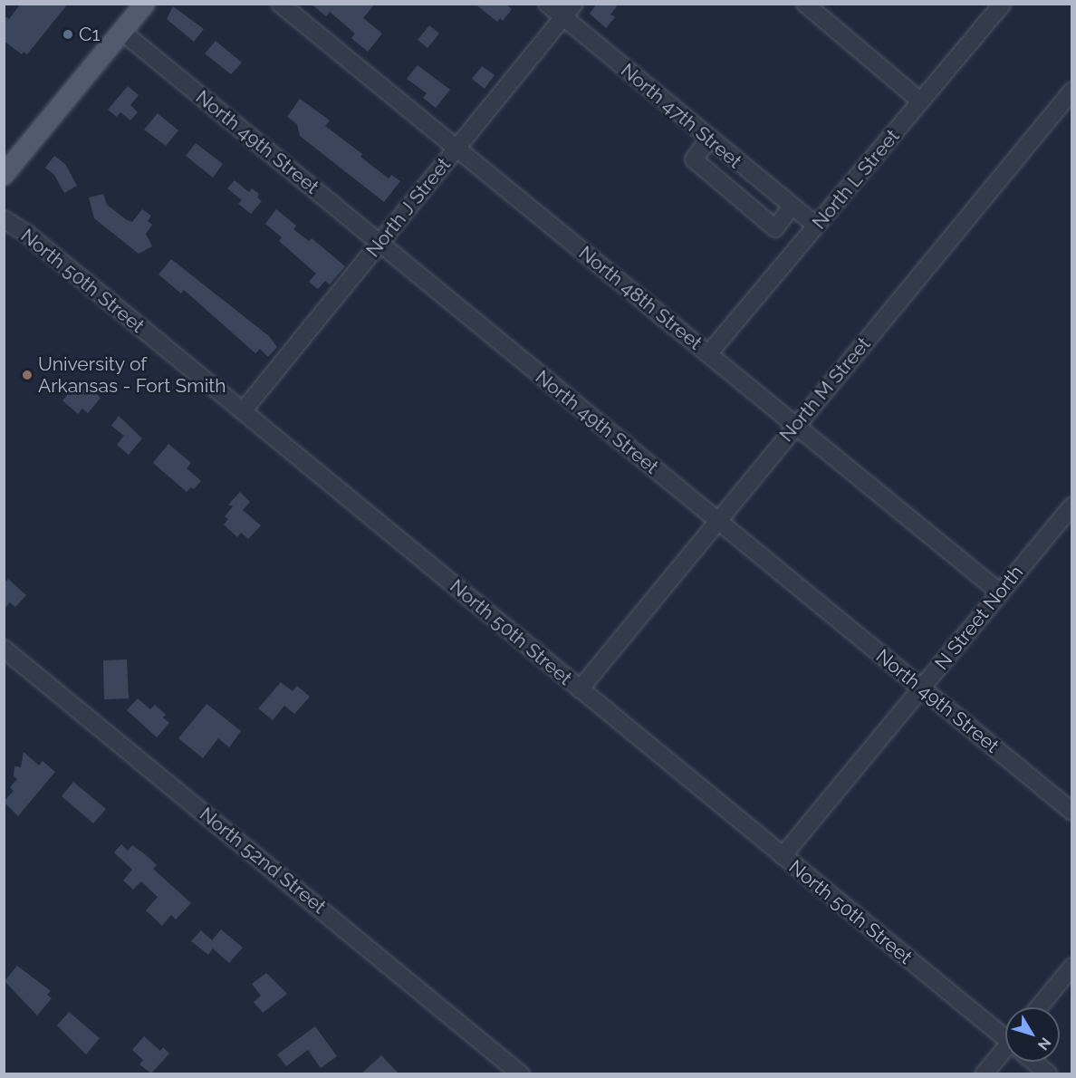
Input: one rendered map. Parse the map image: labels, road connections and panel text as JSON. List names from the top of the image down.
{
  "streets": {
    "street": [
      "North 47th Street",
      "North 49th Street",
      "North L Street",
      "North J Street",
      "North 50th Street",
      "North 48th Street",
      "North M Street",
      "N Street North",
      "North 52nd Street"
    ]
  },
  "crossings": [
    ["North 47th Street", "North L Street"],
    ["North 47th Street", "North J Street"],
    ["North 49th Street", "North J Street"],
    ["North 49th Street", "North M Street"],
    ["North 49th Street", "N Street North"],
    ["North L Street", "North 48th Street"],
    ["North J Street", "North 50th Street"],
    ["North J Street", "North 48th Street"],
    ["North 50th Street", "North M Street"],
    ["North 50th Street", "N Street North"],
    ["North 48th Street", "North M Street"],
    ["North 48th Street", "N Street North"]
  ],
  "places": ["C1", "University of Arkansas - Fort Smith"],
  "north": "bottom right"
}
